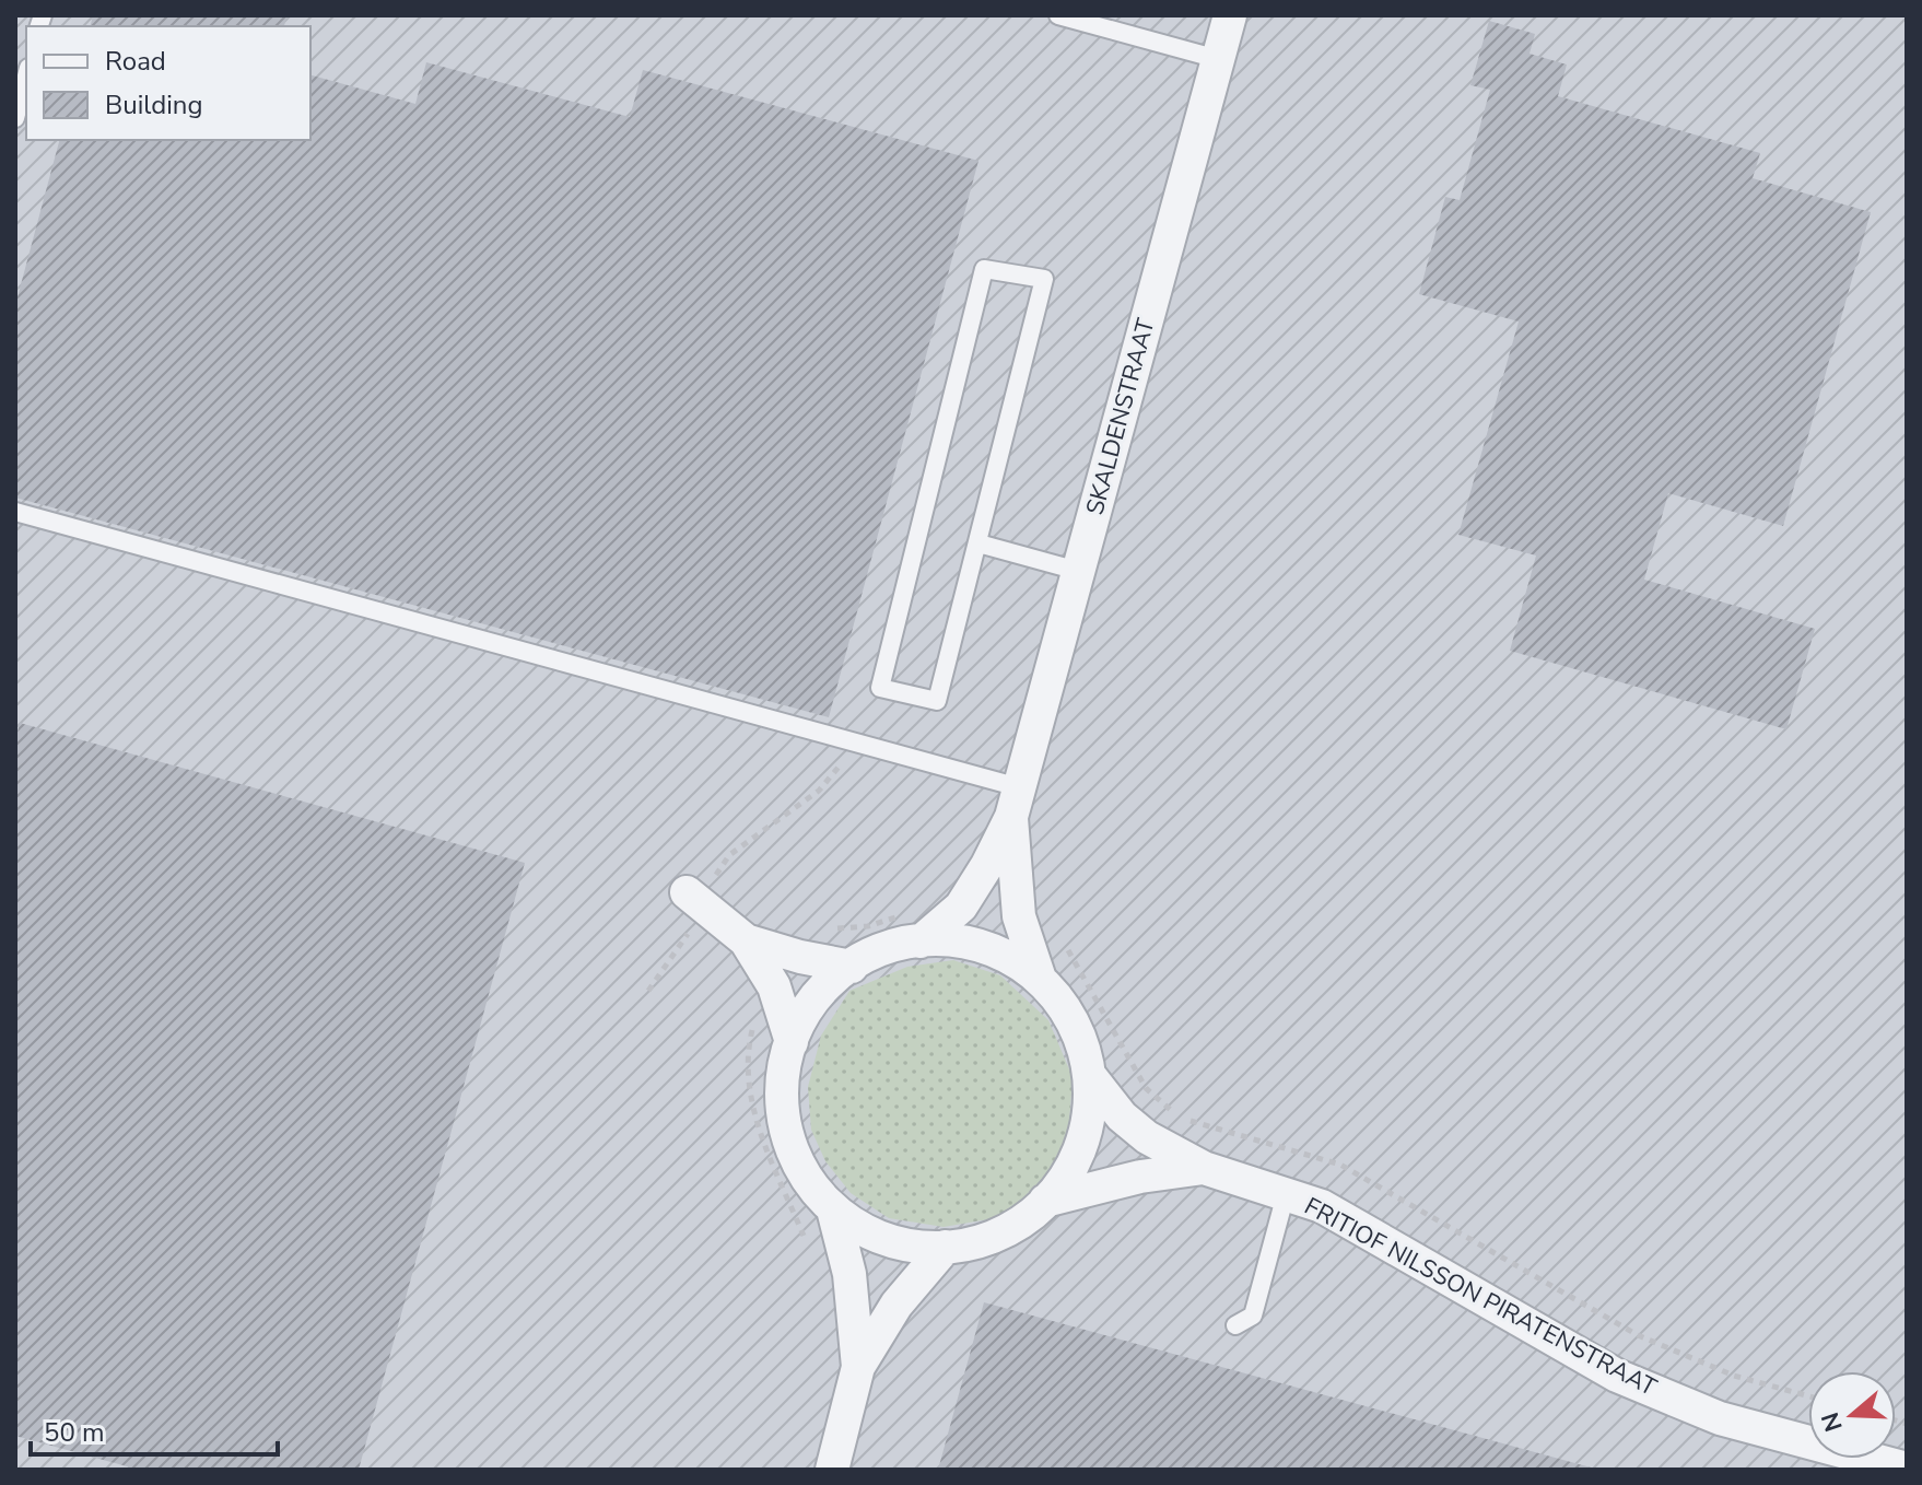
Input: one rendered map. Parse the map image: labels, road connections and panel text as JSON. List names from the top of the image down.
{
  "streets": {
    "street": ["SKALDENSTRAAT", "FRITIOF NILSSON PIRATENSTRAAT"]
  },
  "crossings": [
    ["SKALDENSTRAAT", "FRITIOF NILSSON PIRATENSTRAAT"]
  ],
  "legend": ["Road", "Building"],
  "scale_bar": "50 m",
  "north": "left"
}
